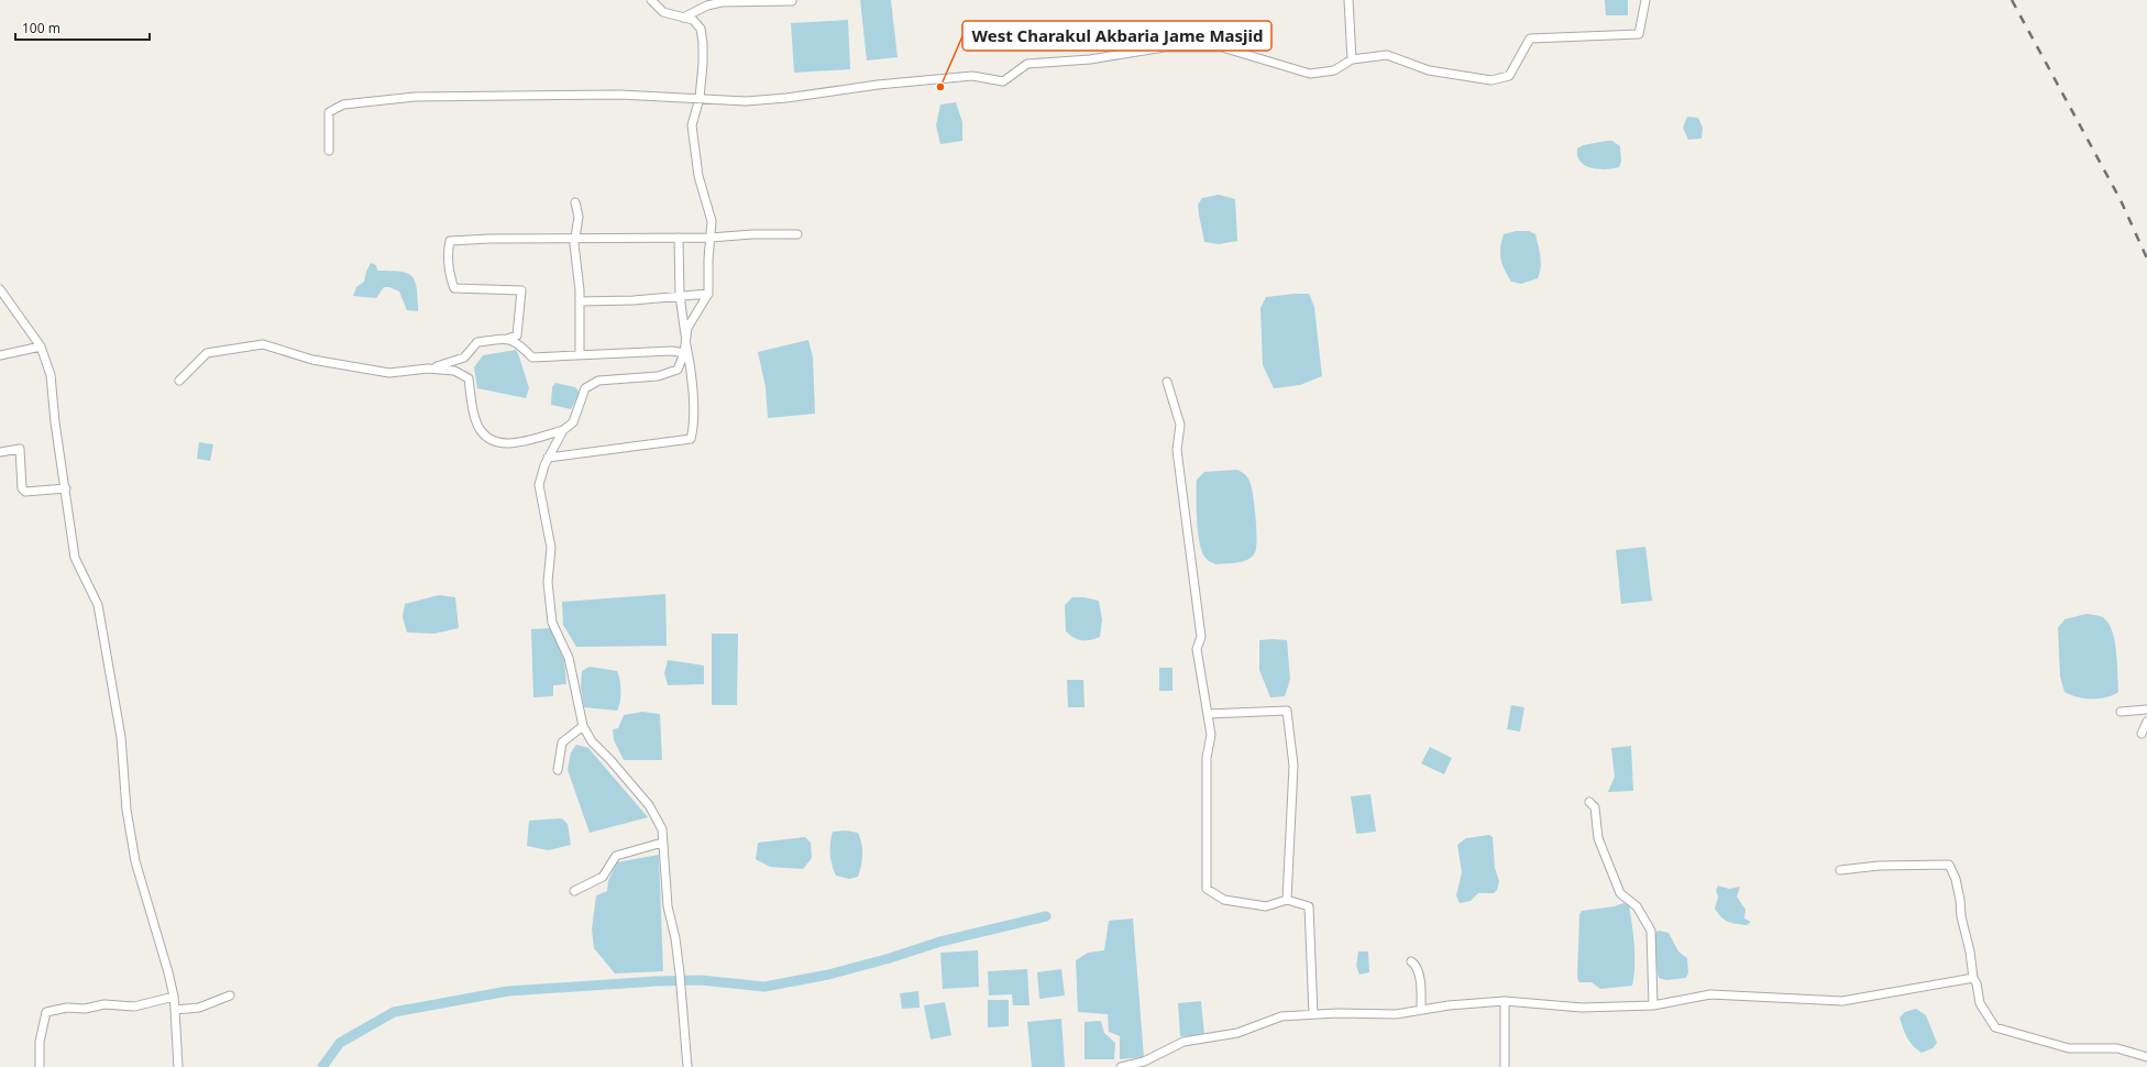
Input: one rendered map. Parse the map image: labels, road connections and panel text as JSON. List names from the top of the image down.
{
  "places": ["West Charakul Akbaria Jame Masjid"],
  "scale_bar": "100 m"
}
